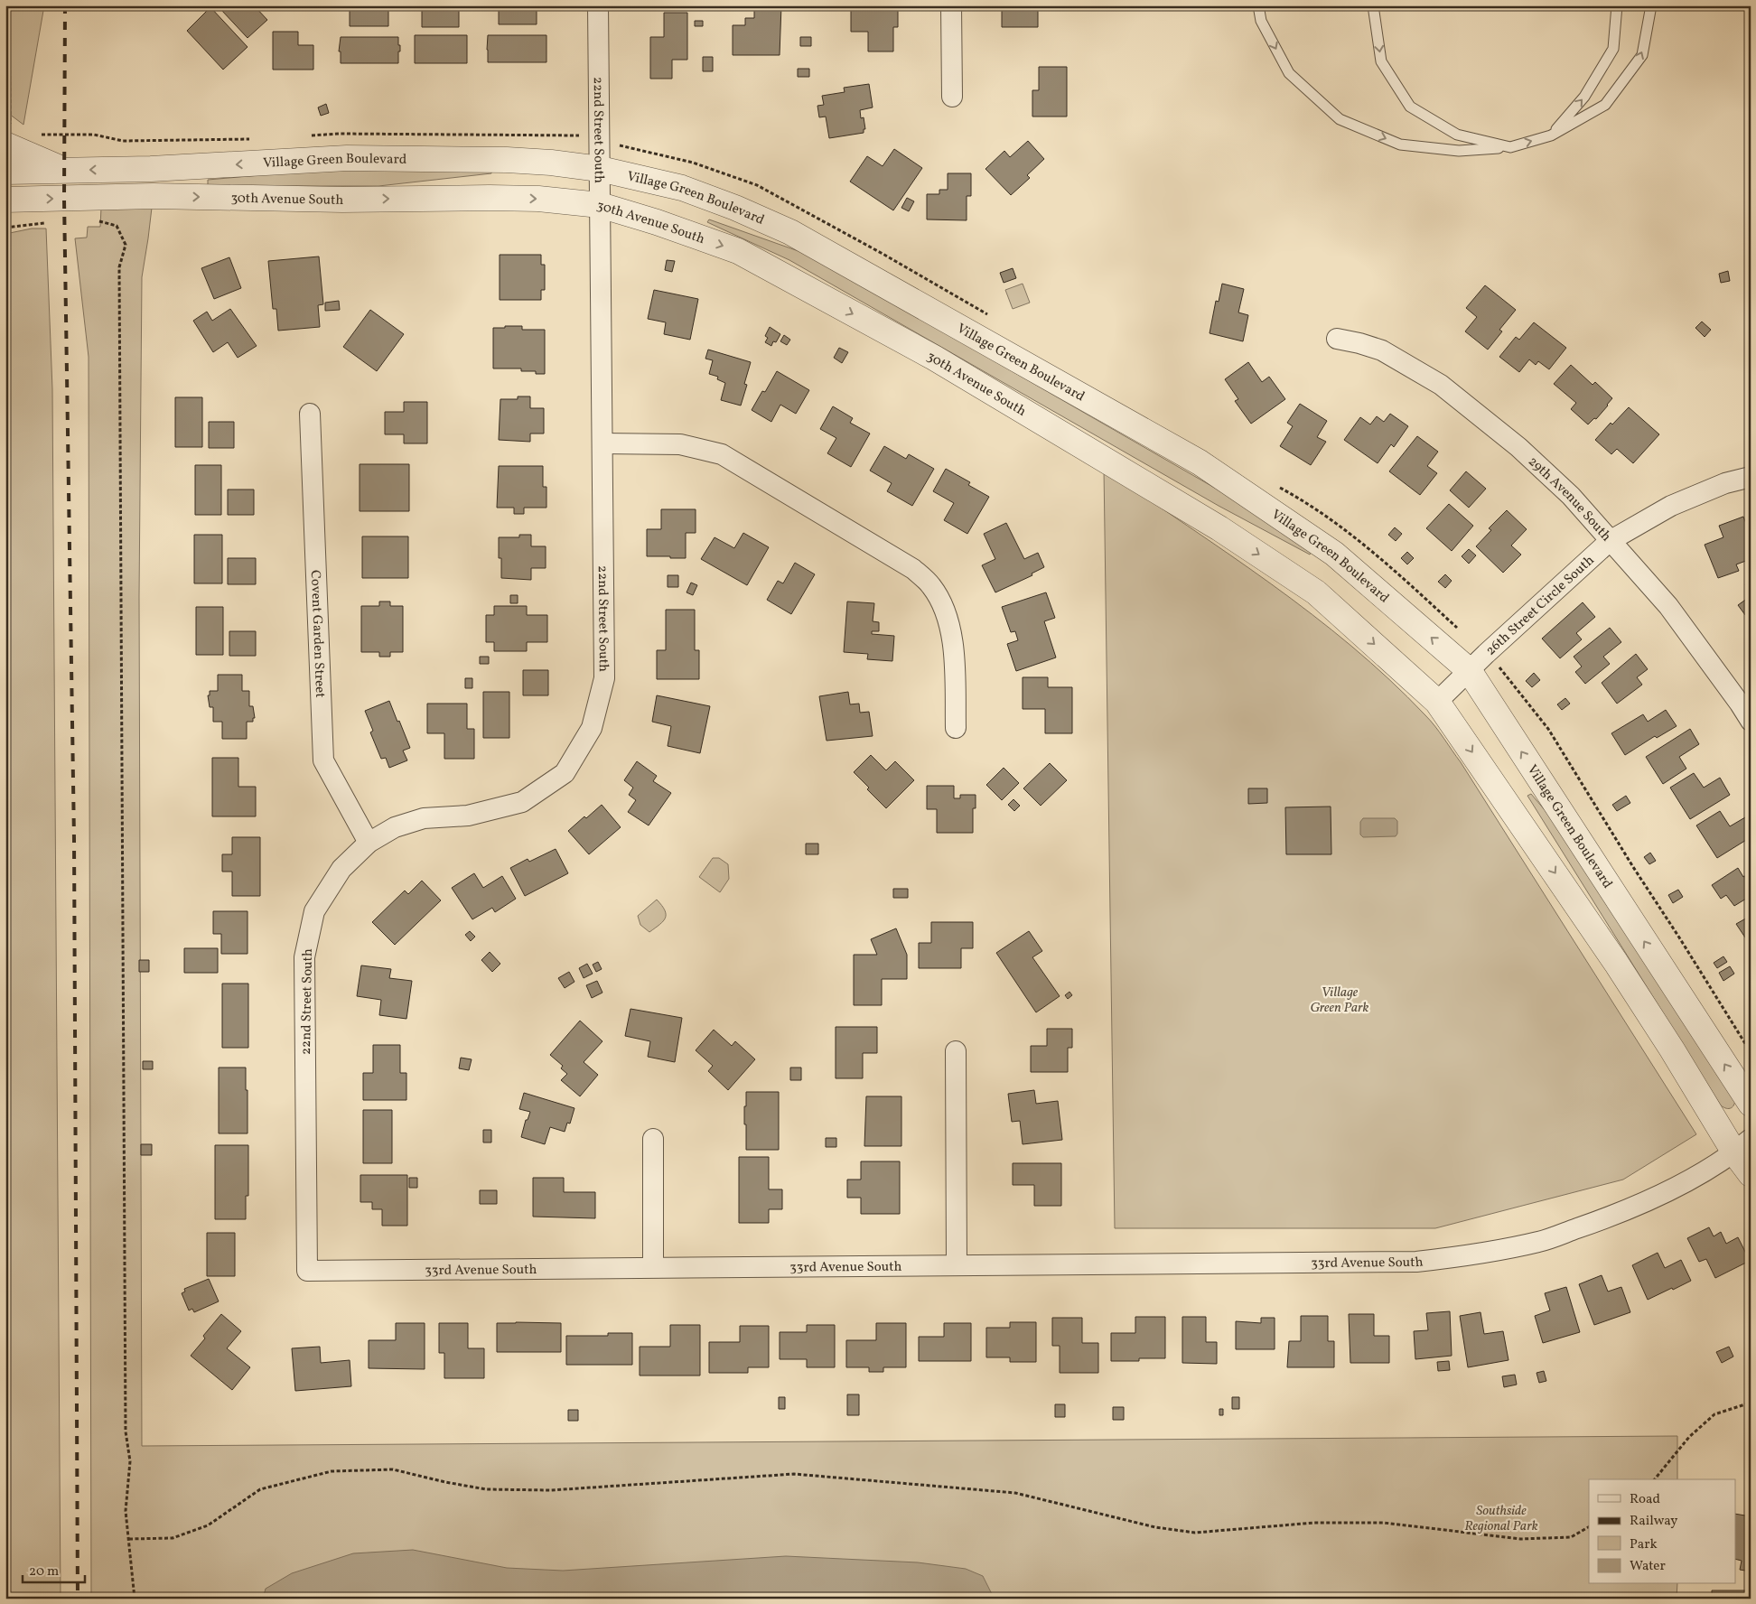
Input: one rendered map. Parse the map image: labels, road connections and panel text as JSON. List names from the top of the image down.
{
  "streets": {
    "street": [
      "22nd Street South",
      "Village Green Boulevard",
      "30th Avenue South",
      "29th Avenue South",
      "26th Street Circle South",
      "Covent Garden Street",
      "33rd Avenue South"
    ]
  },
  "crossings": [
    ["22nd Street South", "Village Green Boulevard"],
    ["22nd Street South", "30th Avenue South"],
    ["22nd Street South", "Covent Garden Street"],
    ["22nd Street South", "33rd Avenue South"],
    ["Village Green Boulevard", "26th Street Circle South"],
    ["30th Avenue South", "26th Street Circle South"],
    ["29th Avenue South", "26th Street Circle South"]
  ],
  "one_way": ["Village Green Boulevard", "30th Avenue South"],
  "parks": ["Village Green Park", "Southside Regional Park"],
  "legend": [
    "Road",
    "Railway",
    "Park",
    "Water"
  ],
  "scale_bar": "20 m"
}
